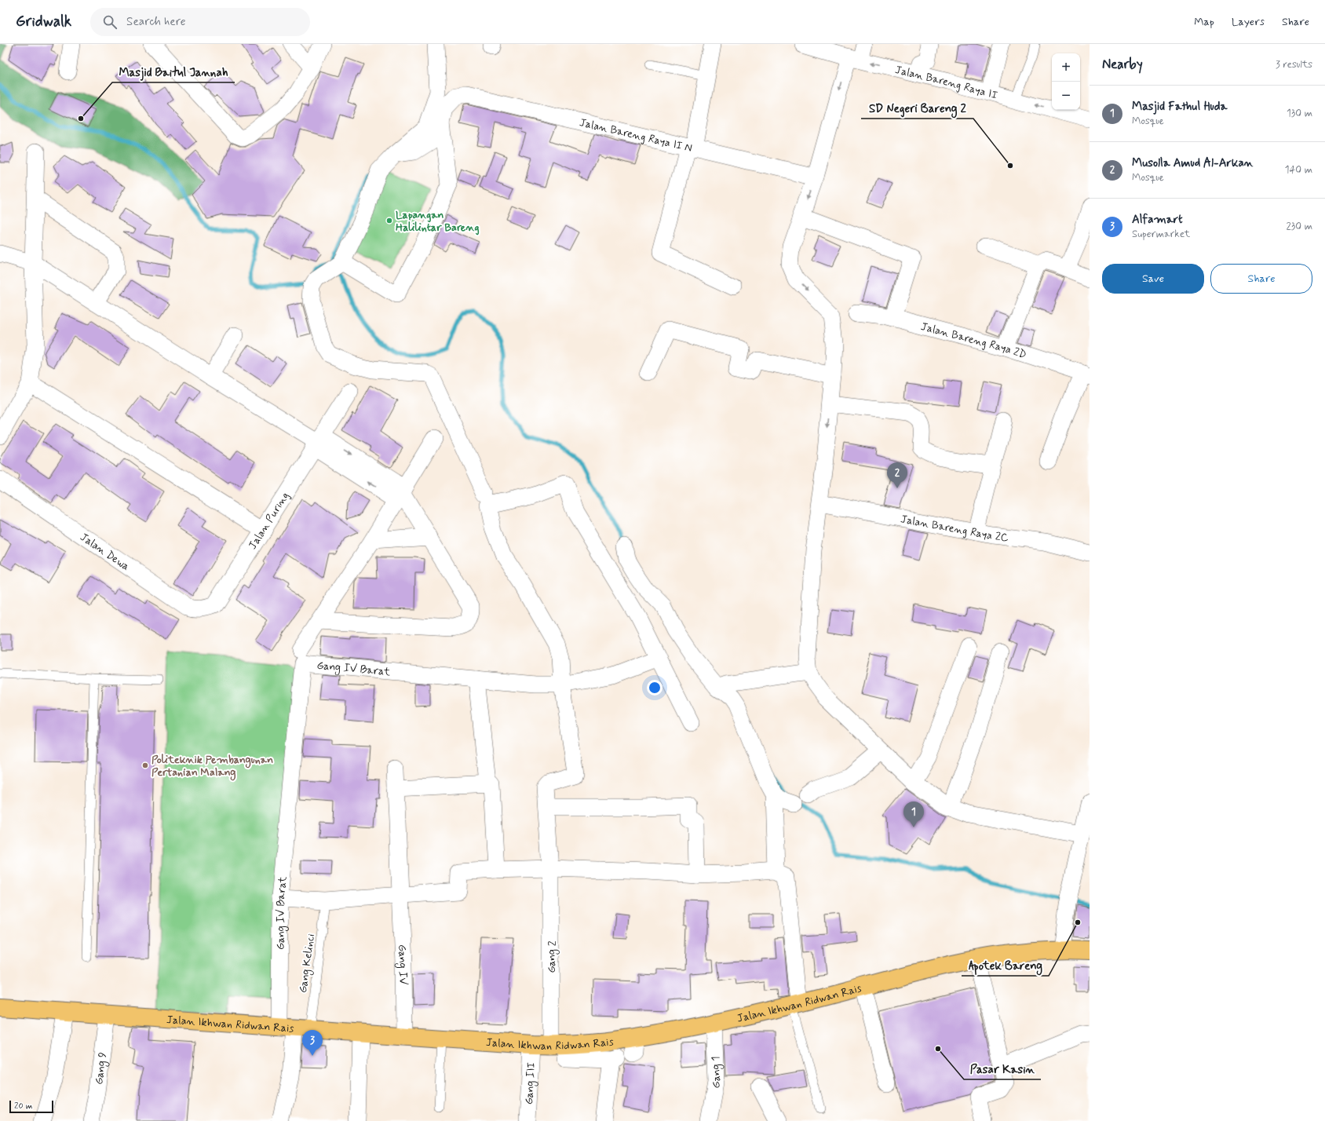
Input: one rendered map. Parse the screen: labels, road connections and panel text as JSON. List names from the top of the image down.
{
  "streets": {
    "main road": ["Jalan Ikhwan Ridwan Rais"],
    "street": [
      "Jalan Bareng Raya II",
      "Jalan Bareng Raya II N",
      "Jalan Bareng Raya 2D",
      "Jalan Puring",
      "Jalan Bareng Raya 2C",
      "Jalan Dewa",
      "Gang IV Barat",
      "Gang 2",
      "Gang IV",
      "Gang 9",
      "Gang 1",
      "Gang III"
    ],
    "lane": ["Gang Kelinci"]
  },
  "crossings": [
    ["Jalan Puring", "Jalan Dewa"],
    ["Gang IV Barat", "Gang Kelinci"],
    ["Gang IV Barat", "Jalan Ikhwan Ridwan Rais"],
    ["Gang 2", "Jalan Ikhwan Ridwan Rais"],
    ["Gang Kelinci", "Jalan Ikhwan Ridwan Rais"],
    ["Gang IV", "Jalan Ikhwan Ridwan Rais"],
    ["Jalan Ikhwan Ridwan Rais", "Gang 9"],
    ["Jalan Ikhwan Ridwan Rais", "Gang 1"],
    ["Jalan Ikhwan Ridwan Rais", "Gang III"]
  ],
  "one_way": ["Jalan Bareng Raya II"],
  "places": [
    "Masjid Baitul Jannah",
    "SD Negeri Bareng 2",
    "Lapangan Halilintar Bareng",
    "Politeknik Pembangunan Pertanian Malang",
    "Apotek Bareng",
    "Pasar Kasin"
  ],
  "scale_bar": "20 m",
  "page": {
    "header": "Gridwalk",
    "search": "Search here",
    "nav": ["Map", "Layers", "Share"],
    "heading": ["Nearby", "3 results"],
    "map_buttons": ["+", "−"],
    "list": [
      {
        "mark": "1",
        "name": "Masjid Fathul Huda",
        "note": "Mosque",
        "value": "130 m"
      },
      {
        "mark": "2",
        "name": "Musolla Amud Al-Arkan",
        "note": "Mosque",
        "value": "140 m"
      },
      {
        "mark": "3",
        "name": "Alfamart",
        "note": "Supermarket",
        "value": "230 m"
      }
    ],
    "buttons": ["Save", "Share"],
    "pins": ["2", "1", "3"],
    "scale": "20 m"
  }
}
